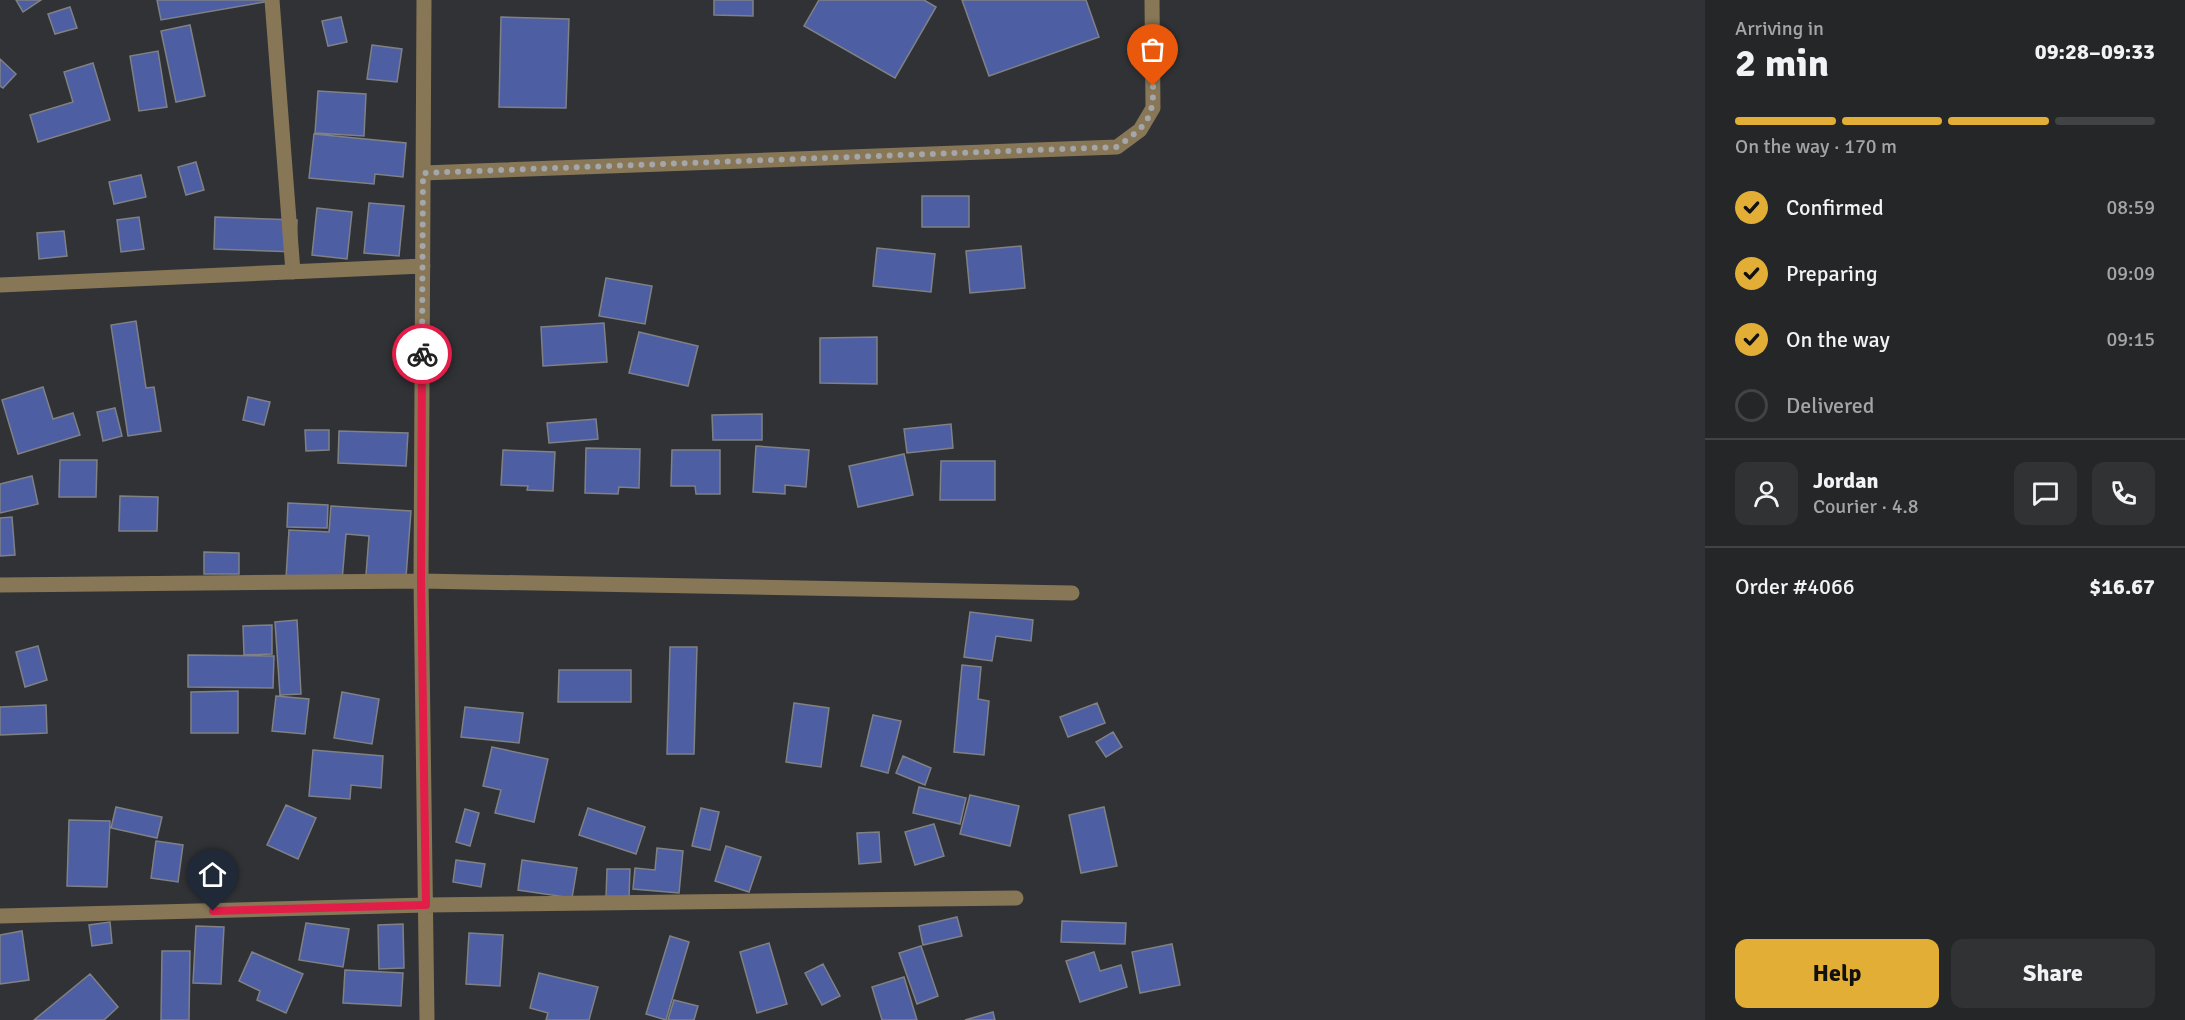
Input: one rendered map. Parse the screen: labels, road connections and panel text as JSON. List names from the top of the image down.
{
  "page": {
    "heading": ["2 min", "Arriving in", "09:28–09:33"],
    "panel": [
      "Jordan",
      "Courier · 4.8",
      "Order #4066",
      "$16.67"
    ],
    "bar": "On the way · 170 m",
    "list": [
      ["Confirmed", "08:59"],
      ["Preparing", "09:09"],
      ["On the way", "09:15"],
      "Delivered"
    ],
    "buttons": ["Help", "Share"]
  }
}
